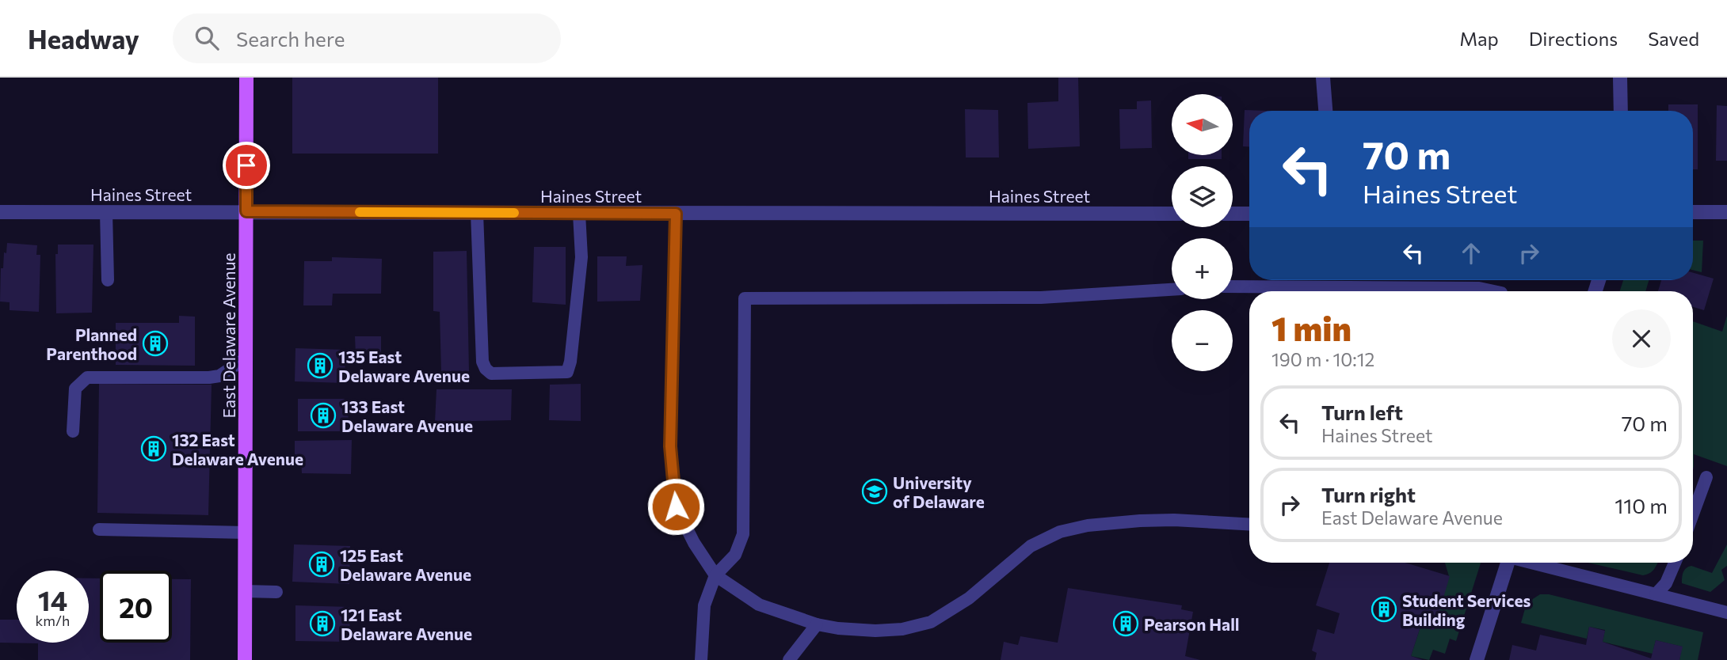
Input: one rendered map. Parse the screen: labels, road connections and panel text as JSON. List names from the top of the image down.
{
  "streets": {
    "main road": ["East Delaware Avenue"],
    "street": ["Haines Street"]
  },
  "crossings": [
    ["Haines Street", "East Delaware Avenue"]
  ],
  "places": {
    "building": [
      "Planned Parenthood",
      "135 East Delaware Avenue",
      "133 East Delaware Avenue",
      "132 East Delaware Avenue",
      "125 East Delaware Avenue",
      "Student Services Building",
      "121 East Delaware Avenue",
      "Pearson Hall"
    ],
    "school or university": ["University of Delaware"]
  },
  "north": "left",
  "page": {
    "header": "Headway",
    "search": "Search here",
    "nav": ["Map", "Directions", "Saved"],
    "map_buttons": ["+", "−"],
    "turn": ["70 m", "Haines Street"],
    "heading": ["1 min", "190 m · 10:12"],
    "list": [
      {
        "name": "Turn left",
        "note": "Haines Street",
        "value": "70 m"
      },
      {
        "name": "Turn right",
        "note": "East Delaware Avenue",
        "value": "110 m"
      }
    ],
    "speed": "14 km/h",
    "limit": "20"
  }
}
